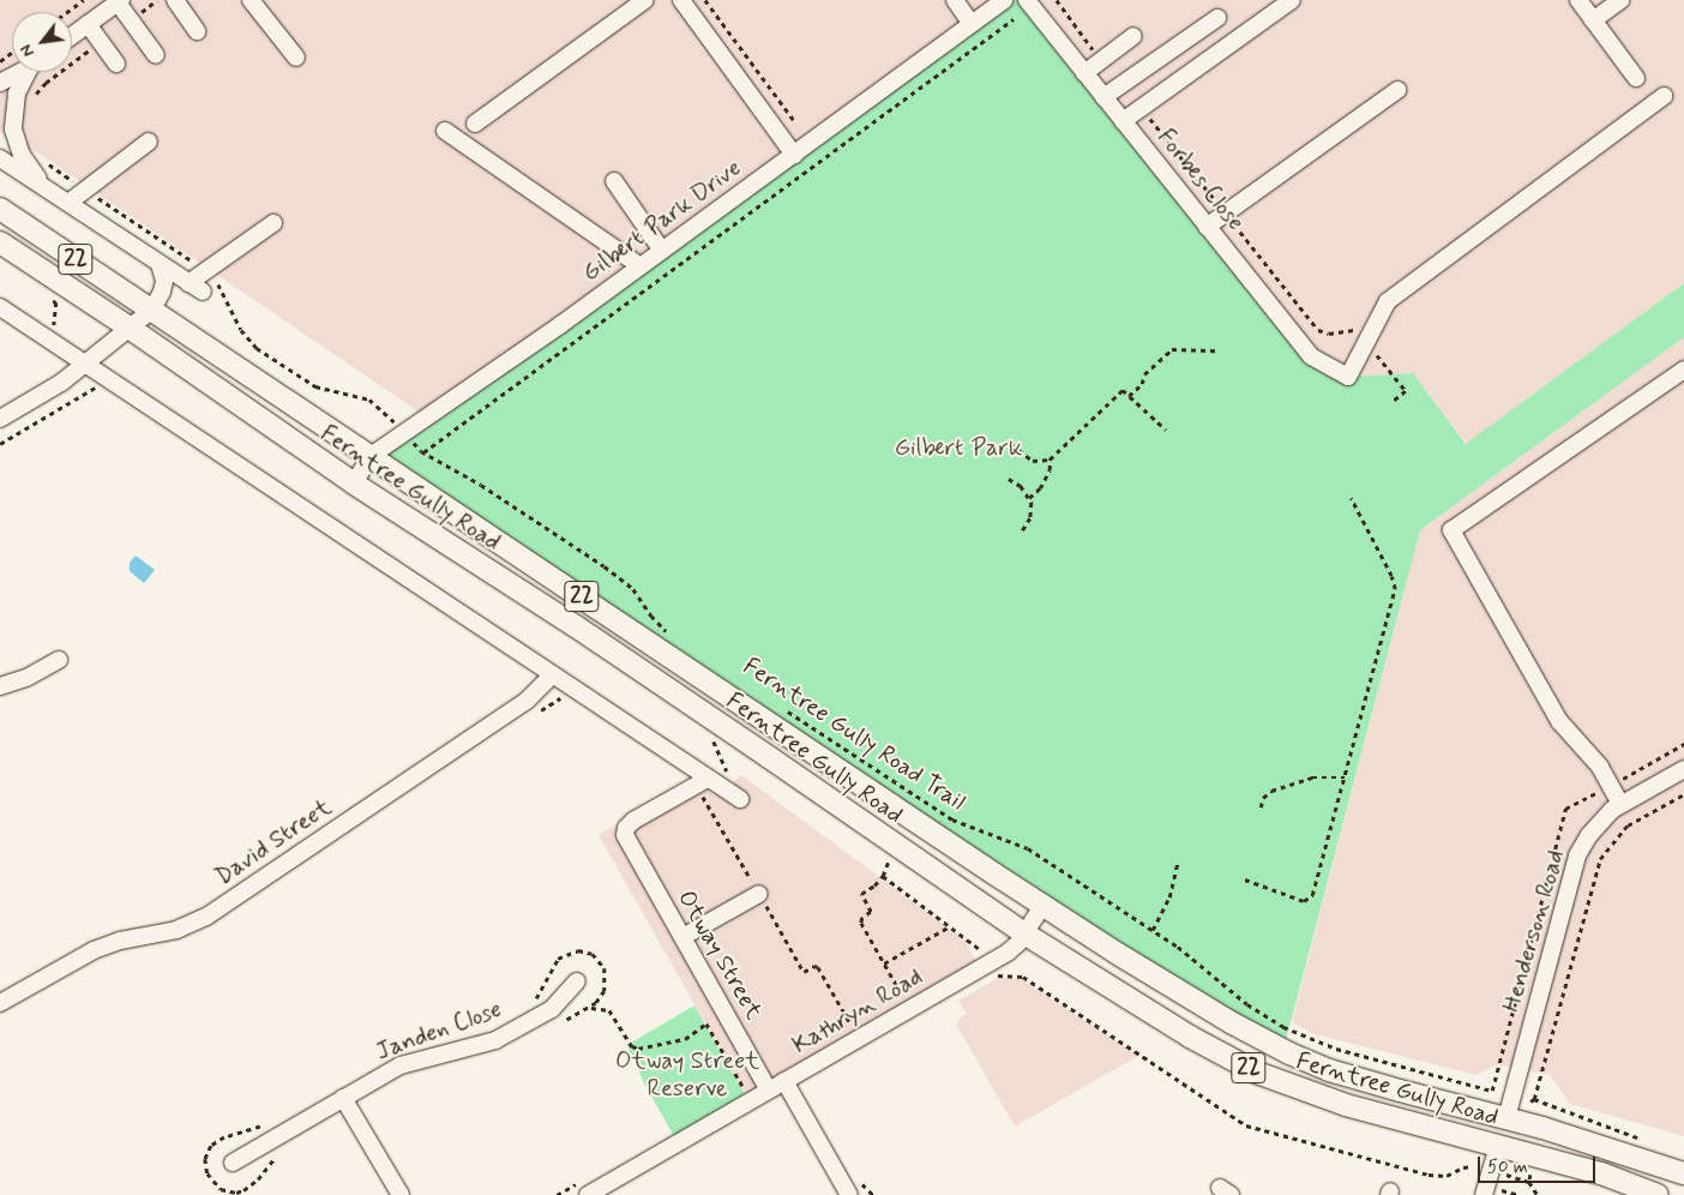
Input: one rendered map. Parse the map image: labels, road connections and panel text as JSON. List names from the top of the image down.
{
  "streets": {
    "main road": ["22", "Ferntree Gully Road"],
    "street": [
      "Forbes Close",
      "Gilbert Park Drive",
      "David Street",
      "Henderson Road",
      "Otway Street",
      "Kathryn Road",
      "Janden Close"
    ],
    "path": ["Ferntree Gully Road Trail"]
  },
  "crossings": [
    ["Gilbert Park Drive", "Ferntree Gully Road"],
    ["Ferntree Gully Road", "Henderson Road"],
    ["Ferntree Gully Road", "Kathryn Road"],
    ["Otway Street", "Kathryn Road"]
  ],
  "parks": ["Gilbert Park", "Otway Street Reserve"],
  "scale_bar": "50 m",
  "north": "bottom left"
}
